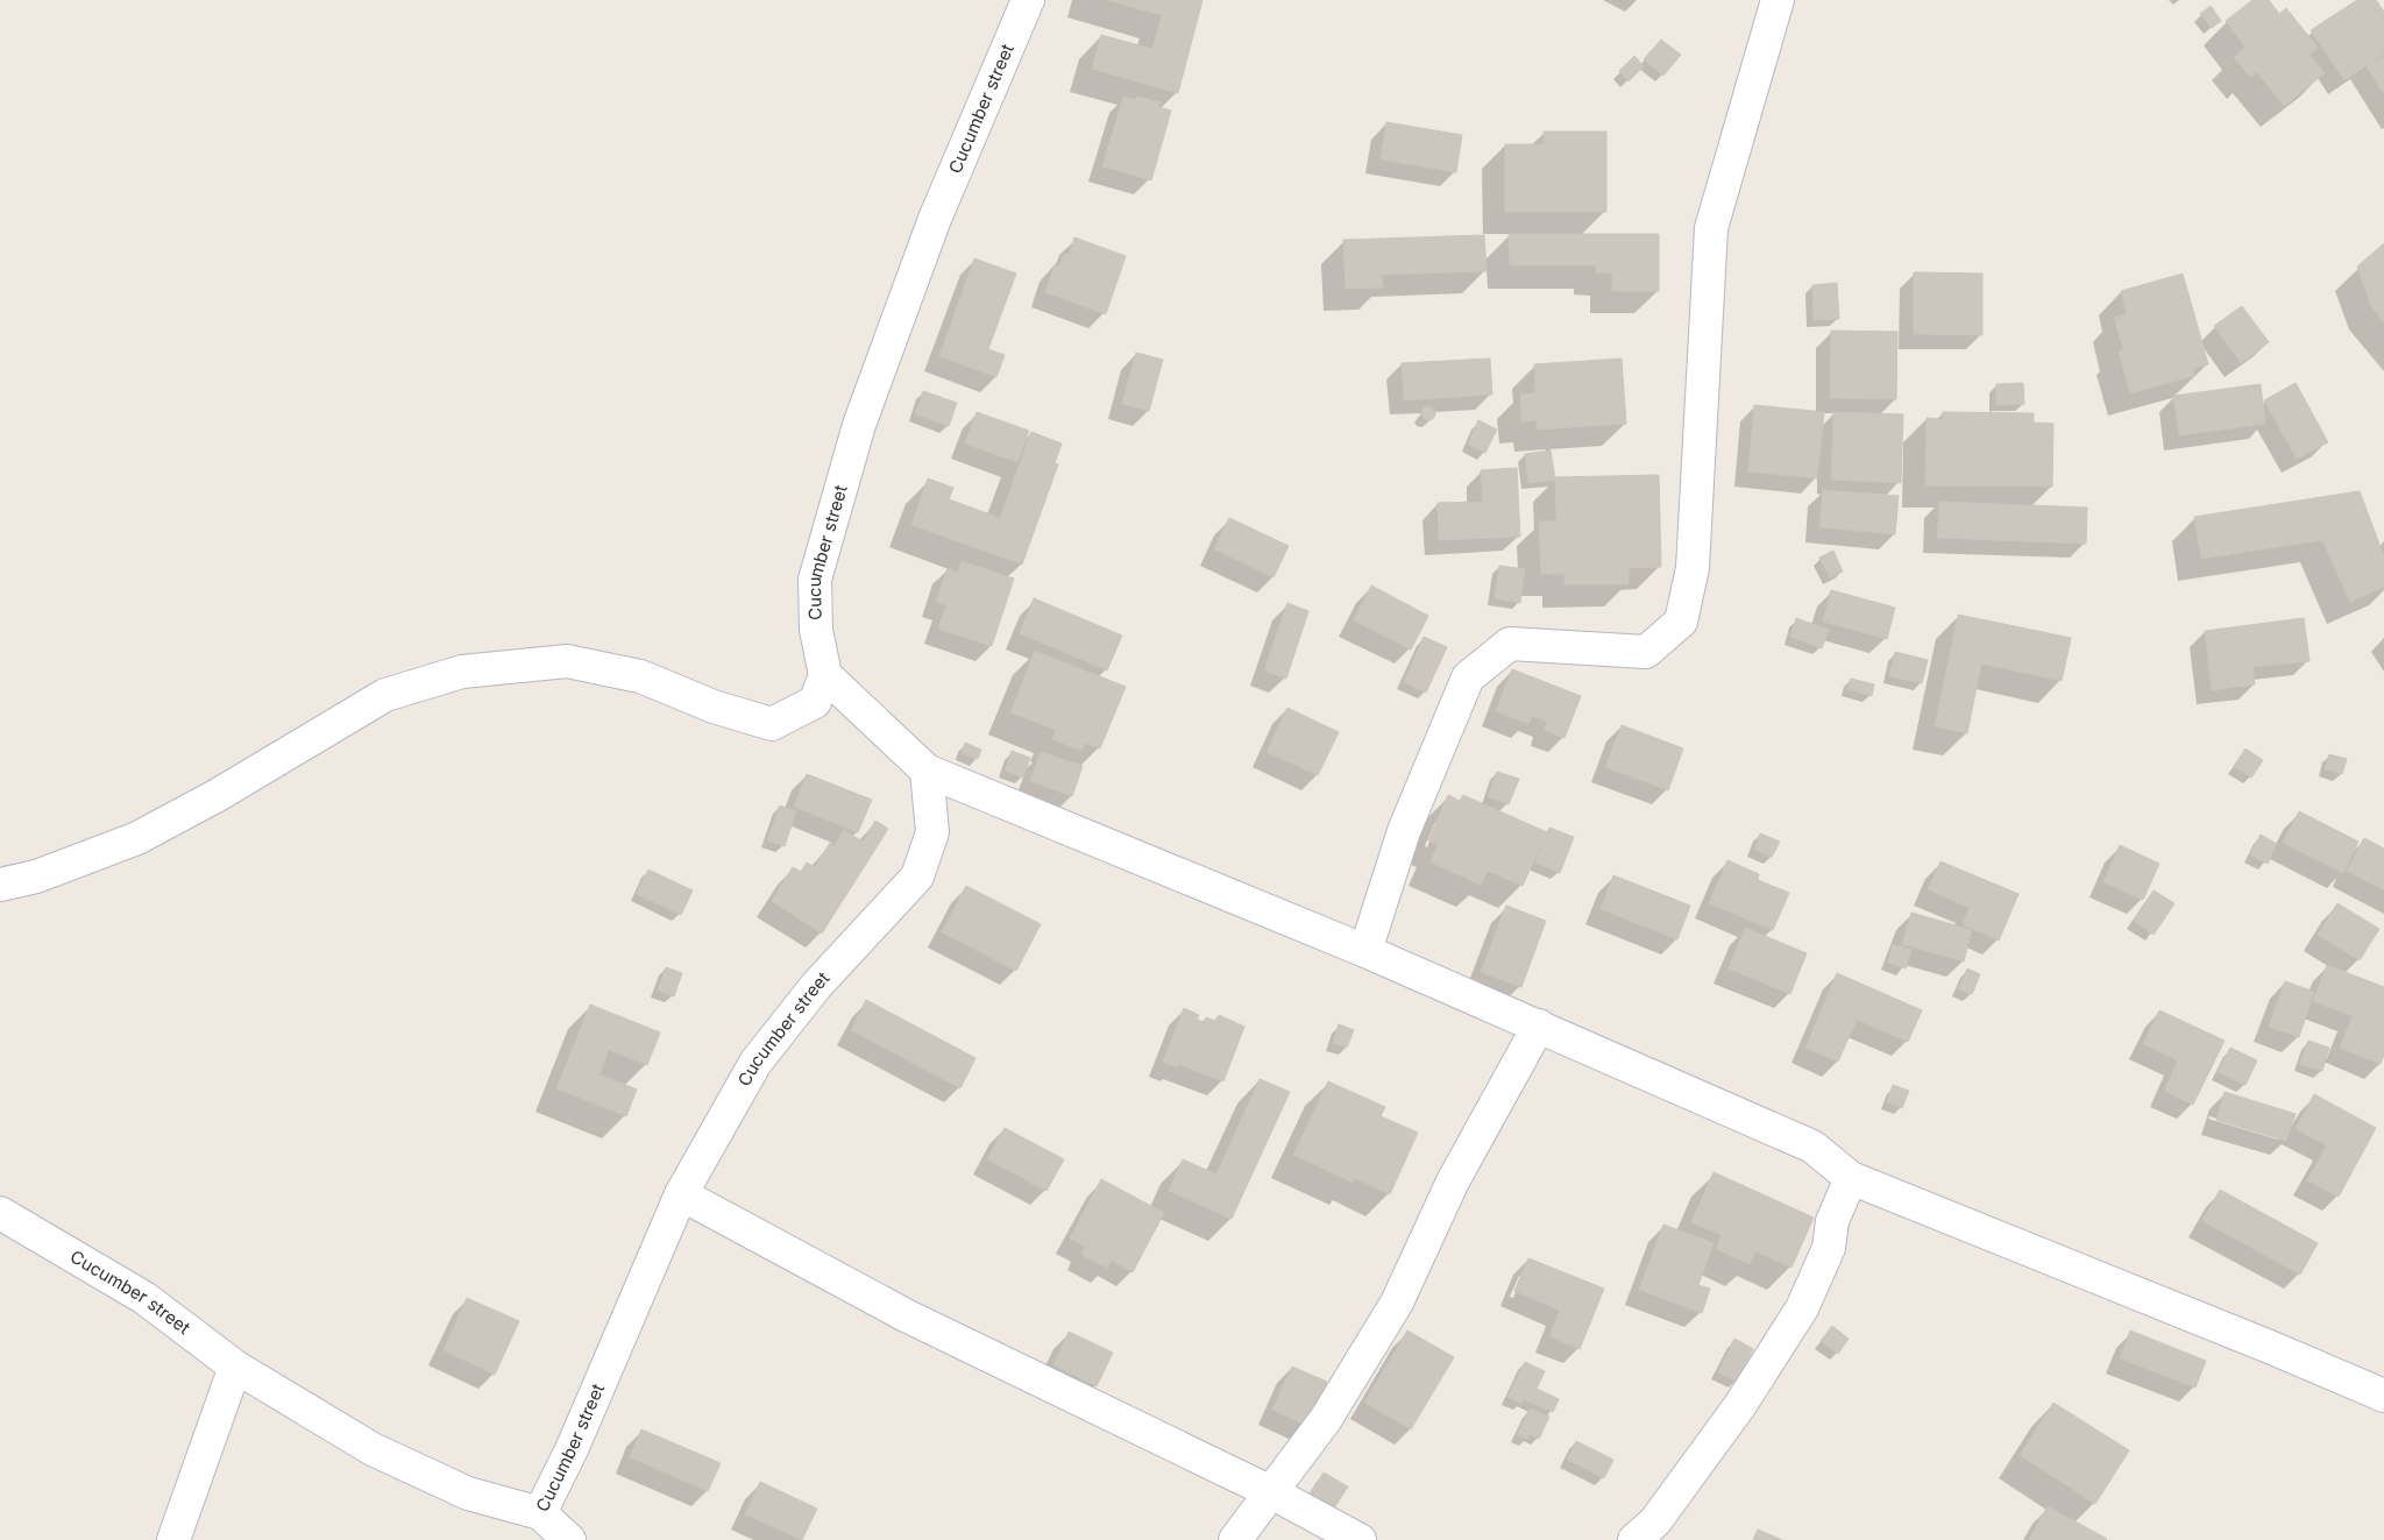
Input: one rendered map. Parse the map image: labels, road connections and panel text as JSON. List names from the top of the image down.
{
  "streets": {
    "street": ["Cucumber street"]
  }
}
